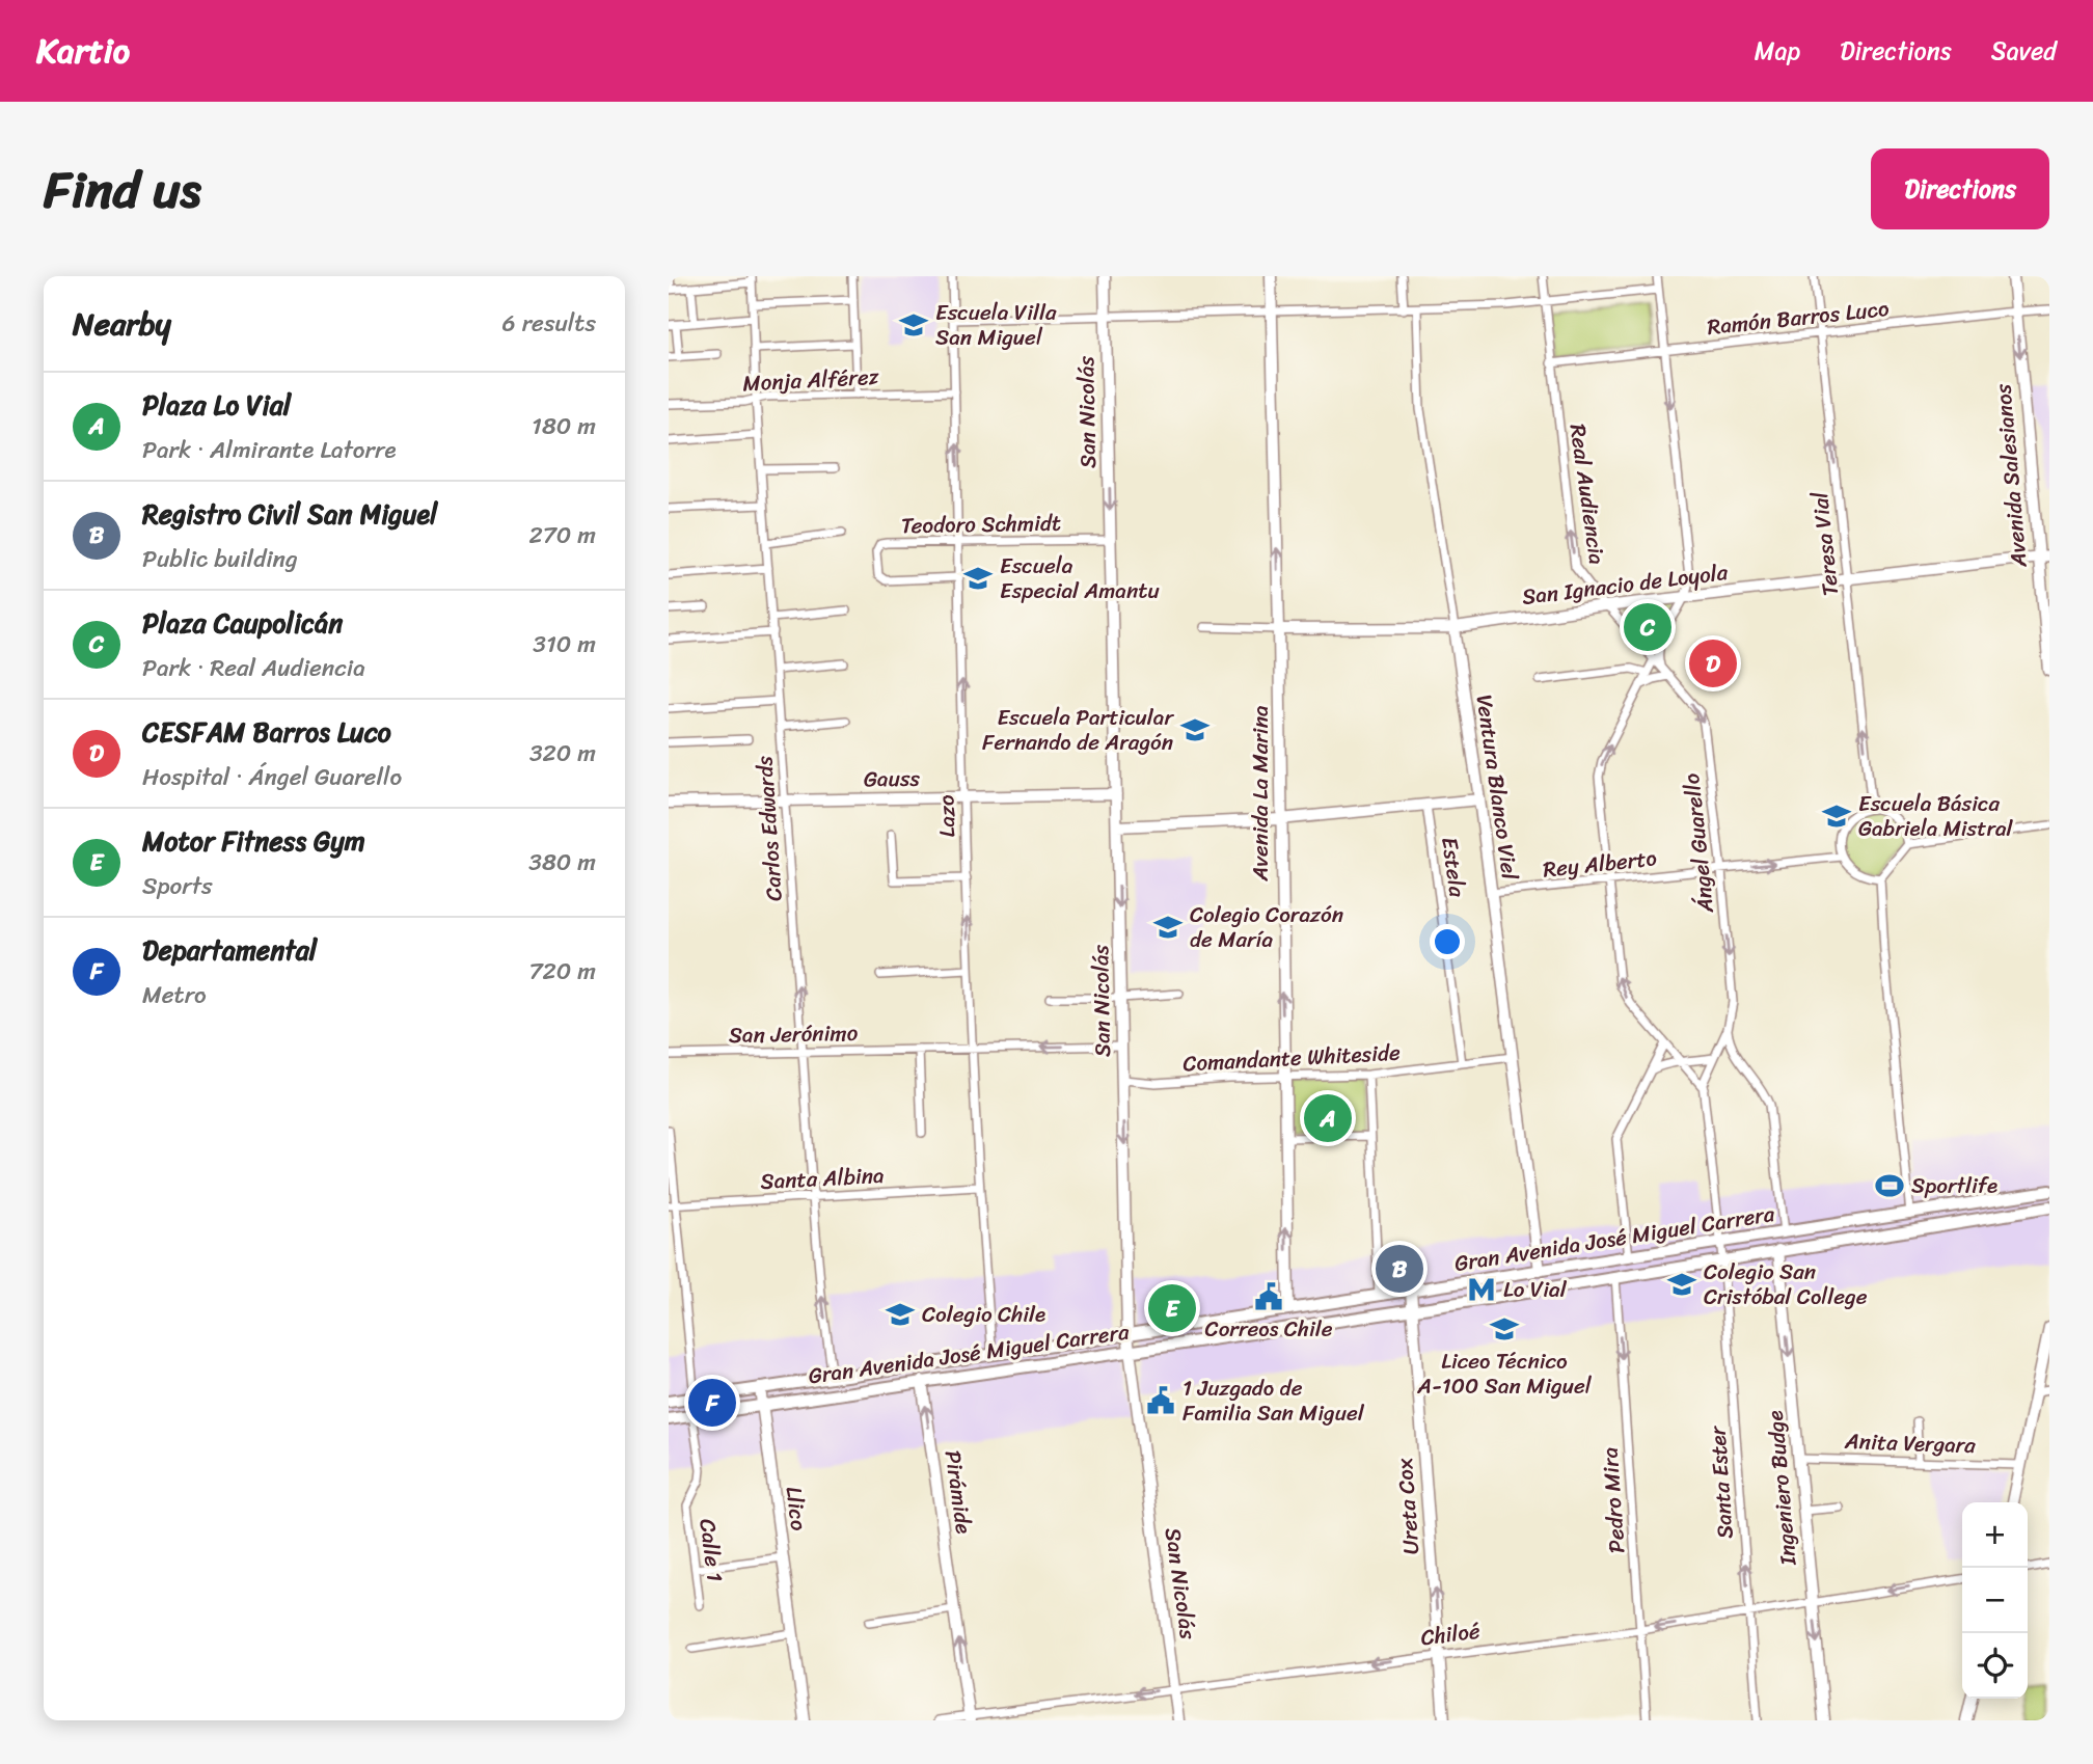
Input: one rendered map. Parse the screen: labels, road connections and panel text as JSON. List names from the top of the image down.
{
  "streets": {
    "main road": ["Gran Avenida José Miguel Carrera"],
    "street": [
      "Ramón Barros Luco",
      "Monja Alférez",
      "San Nicolás",
      "Avenida Salesianos",
      "Real Audiencia",
      "Teodoro Schmidt",
      "Teresa Vial",
      "San Ignacio de Loyola",
      "Gauss",
      "Ventura Blanco Viel",
      "Avenida La Marina",
      "Lazo",
      "Carlos Edwards",
      "Ángel Guarello",
      "Rey Alberto",
      "Estela",
      "San Jerónimo",
      "Comandante Whiteside",
      "Santa Albina",
      "Anita Vergara",
      "Santa Ester",
      "Ingeniero Budge",
      "Pirámide",
      "Pedro Mira",
      "Ureta Cox",
      "Llico",
      "Calle 1",
      "Chiloé"
    ]
  },
  "crossings": [
    ["Ramón Barros Luco", "Avenida Salesianos"],
    ["Ramón Barros Luco", "Real Audiencia"],
    ["Ramón Barros Luco", "Teresa Vial"],
    ["Monja Alférez", "Lazo"],
    ["Monja Alférez", "Carlos Edwards"],
    ["San Nicolás", "Teodoro Schmidt"],
    ["San Nicolás", "Gauss"],
    ["San Nicolás", "San Jerónimo"],
    ["San Nicolás", "Comandante Whiteside"],
    ["San Nicolás", "Gran Avenida José Miguel Carrera"],
    ["San Nicolás", "Chiloé"],
    ["Avenida Salesianos", "San Ignacio de Loyola"],
    ["Real Audiencia", "San Ignacio de Loyola"],
    ["Real Audiencia", "Ángel Guarello"],
    ["Teodoro Schmidt", "Lazo"],
    ["Teresa Vial", "San Ignacio de Loyola"],
    ["Teresa Vial", "Rey Alberto"],
    ["San Ignacio de Loyola", "Ventura Blanco Viel"],
    ["San Ignacio de Loyola", "Avenida La Marina"],
    ["Gauss", "Lazo"],
    ["Gauss", "Carlos Edwards"],
    ["Ventura Blanco Viel", "Rey Alberto"],
    ["Ventura Blanco Viel", "Comandante Whiteside"],
    ["Ventura Blanco Viel", "Gran Avenida José Miguel Carrera"],
    ["Avenida La Marina", "Comandante Whiteside"],
    ["Avenida La Marina", "Gran Avenida José Miguel Carrera"],
    ["Lazo", "San Jerónimo"],
    ["Lazo", "Santa Albina"],
    ["Lazo", "Gran Avenida José Miguel Carrera"],
    ["Carlos Edwards", "San Jerónimo"],
    ["Carlos Edwards", "Santa Albina"],
    ["Carlos Edwards", "Gran Avenida José Miguel Carrera"],
    ["Ángel Guarello", "Rey Alberto"],
    ["Ángel Guarello", "Gran Avenida José Miguel Carrera"],
    ["Ángel Guarello", "Santa Ester"],
    ["Estela", "Comandante Whiteside"],
    ["Gran Avenida José Miguel Carrera", "Santa Ester"],
    ["Gran Avenida José Miguel Carrera", "Ingeniero Budge"],
    ["Gran Avenida José Miguel Carrera", "Pirámide"],
    ["Gran Avenida José Miguel Carrera", "Pedro Mira"],
    ["Gran Avenida José Miguel Carrera", "Ureta Cox"],
    ["Gran Avenida José Miguel Carrera", "Llico"],
    ["Gran Avenida José Miguel Carrera", "Calle 1"],
    ["Anita Vergara", "Ingeniero Budge"],
    ["Santa Ester", "Chiloé"],
    ["Ingeniero Budge", "Chiloé"],
    ["Pirámide", "Chiloé"],
    ["Pedro Mira", "Chiloé"],
    ["Ureta Cox", "Chiloé"]
  ],
  "one_way": [
    "San Nicolás",
    "Avenida Salesianos",
    "Real Audiencia",
    "Teresa Vial",
    "Avenida La Marina",
    "Lazo",
    "Carlos Edwards",
    "Ángel Guarello",
    "Santa Ester",
    "Ingeniero Budge",
    "Pirámide",
    "Pedro Mira",
    "Ureta Cox",
    "Chiloé"
  ],
  "places": {
    "school or university": [
      "Escuela Villa San Miguel",
      "Escuela Especial Amantu",
      "Escuela Particular Fernando de Aragón",
      "Escuela Básica Gabriela Mistral",
      "Colegio Corazón de María",
      "Colegio San Cristóbal College",
      "Colegio Chile",
      "Liceo Técnico A-100 San Miguel"
    ],
    "sports": ["Sportlife"],
    "metro station": ["Lo Vial"],
    "public building": ["Correos Chile", "1 Juzgado de Familia San Miguel"]
  },
  "page": {
    "header": "Kartio",
    "nav": ["Map", "Directions", "Saved"],
    "title": "Find us",
    "buttons": "Directions",
    "heading": ["Nearby", "6 results"],
    "list": [
      {
        "mark": "A",
        "name": "Plaza Lo Vial",
        "note": "Park · Almirante Latorre",
        "value": "180 m"
      },
      {
        "mark": "B",
        "name": "Registro Civil San Miguel",
        "note": "Public building",
        "value": "270 m"
      },
      {
        "mark": "C",
        "name": "Plaza Caupolicán",
        "note": "Park · Real Audiencia",
        "value": "310 m"
      },
      {
        "mark": "D",
        "name": "CESFAM Barros Luco",
        "note": "Hospital · Ángel Guarello",
        "value": "320 m"
      },
      {
        "mark": "E",
        "name": "Motor Fitness Gym",
        "note": "Sports",
        "value": "380 m"
      },
      {
        "mark": "F",
        "name": "Departamental",
        "note": "Metro",
        "value": "720 m"
      }
    ],
    "pins": [
      "C",
      "D",
      "A",
      "B",
      "E",
      "F"
    ],
    "map_buttons": ["+", "−"]
  }
}
